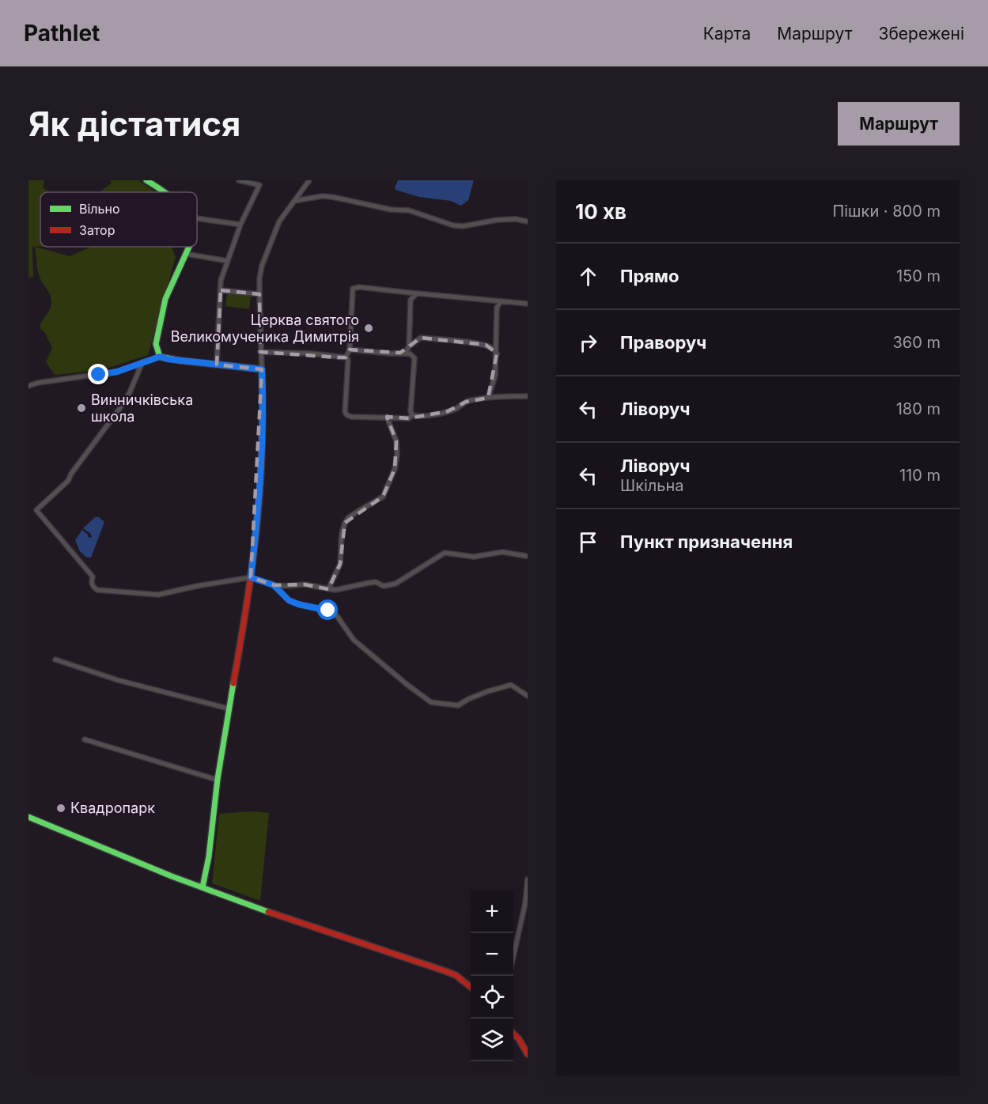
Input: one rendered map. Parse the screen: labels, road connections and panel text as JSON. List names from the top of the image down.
{
  "places": ["Церква святого Великомученика Димитрія", "Винничківська школа", "Квадропарк"],
  "legend": ["Вільно", "Затор"],
  "page": {
    "header": "Pathlet",
    "nav": ["Карта", "Маршрут", "Збережені"],
    "buttons": "Маршрут",
    "title": "Як дістатися",
    "heading": ["10 хв", "Пішки · 800 m"],
    "list": [
      ["Прямо", "150 m"],
      ["Праворуч", "360 m"],
      ["Ліворуч", "180 m"],
      ["Ліворуч", "Шкільна", "110 m"],
      "Пункт призначення"
    ],
    "map_buttons": ["+", "−"]
  }
}
